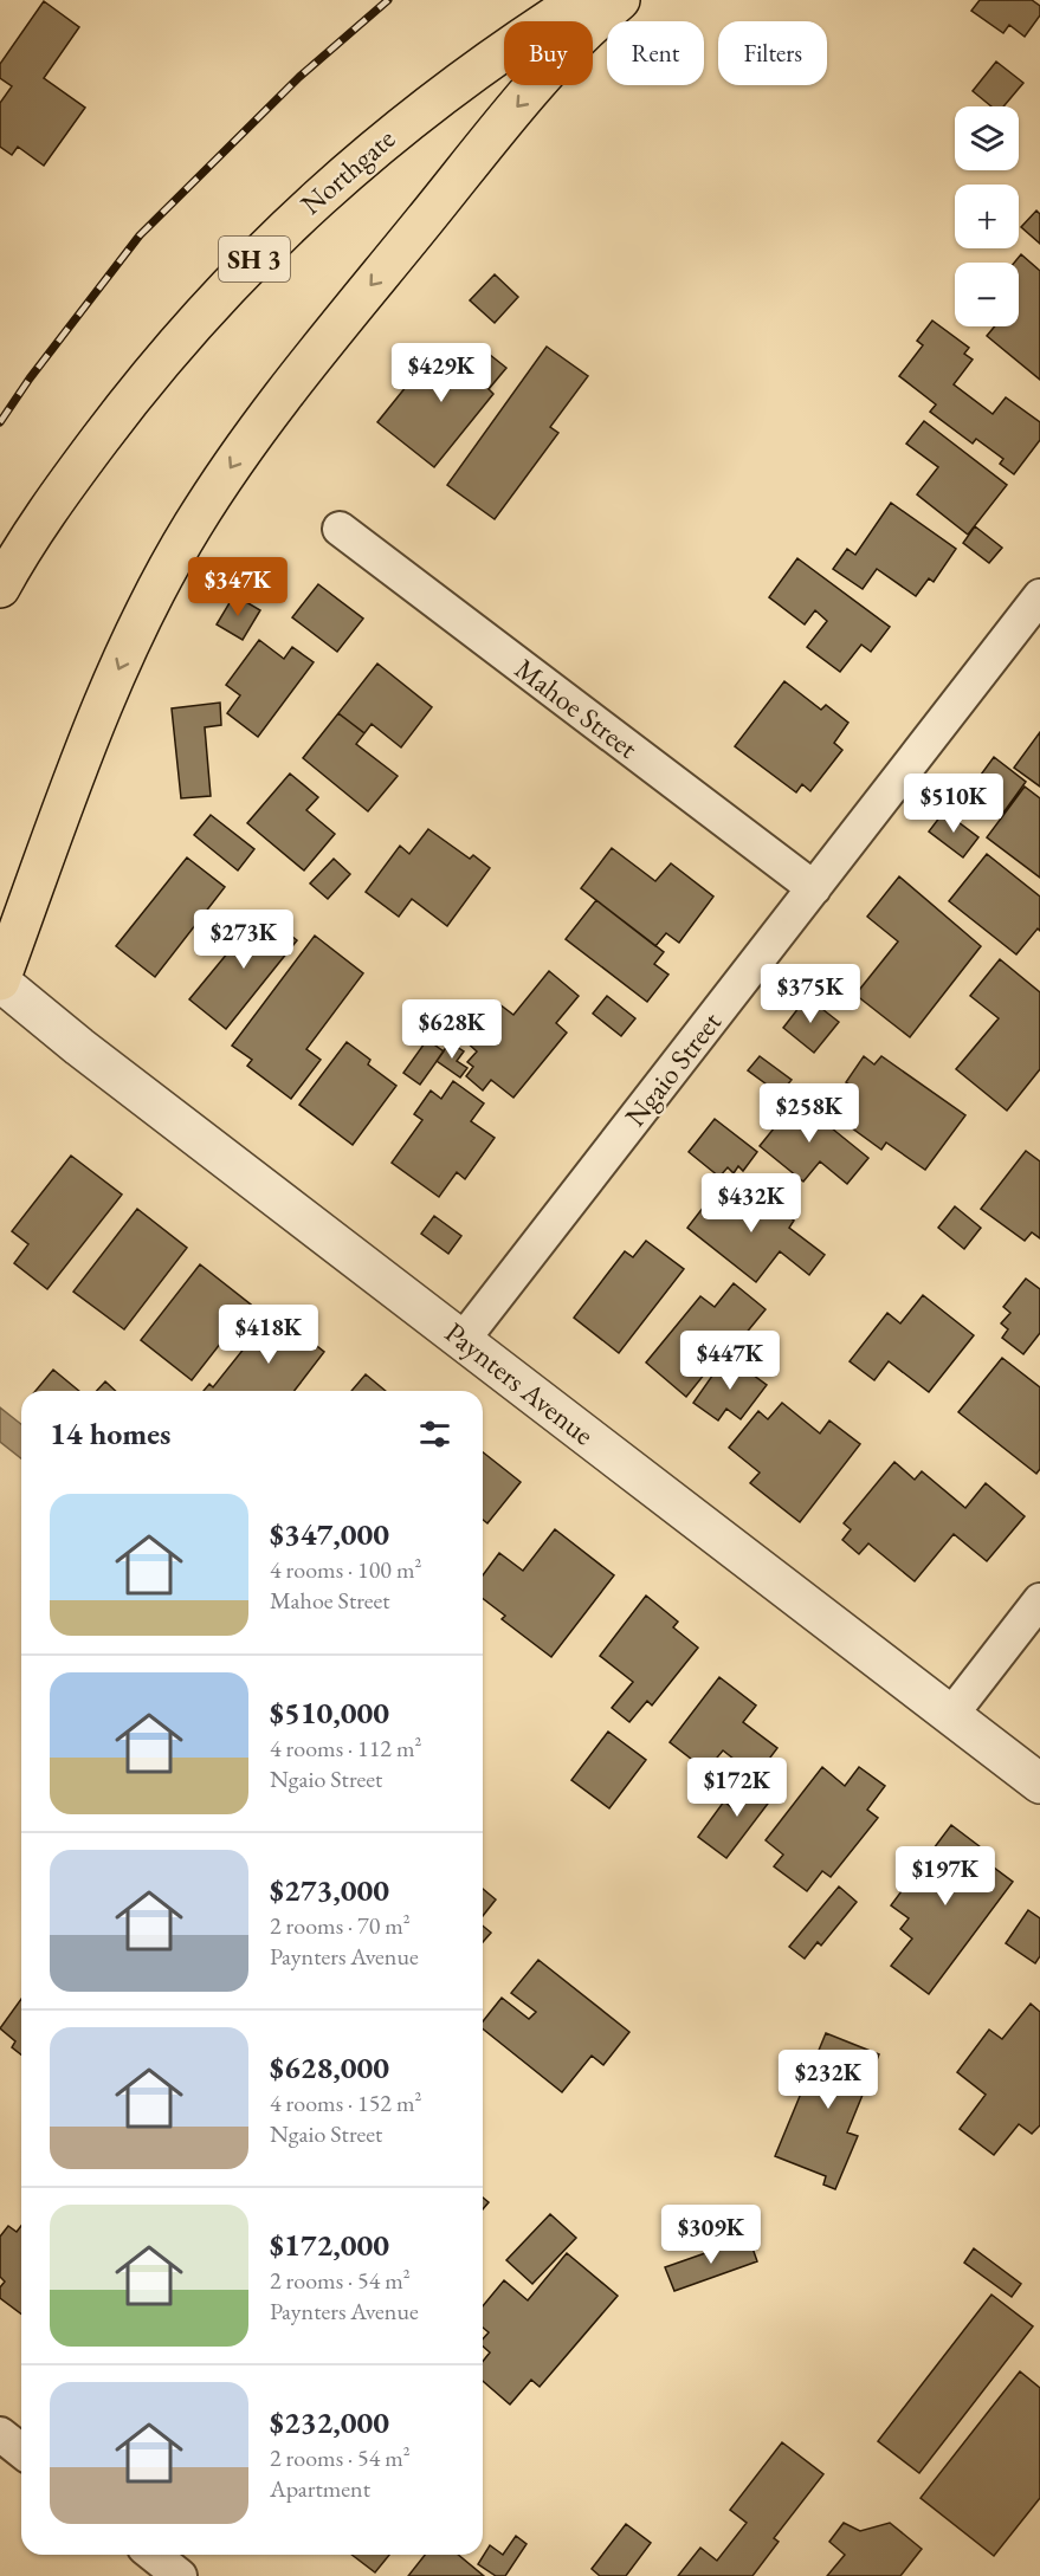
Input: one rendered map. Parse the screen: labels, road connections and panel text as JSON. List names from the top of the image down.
{
  "streets": {
    "highway": ["Northgate", "SH 3"],
    "street": ["Mahoe Street", "Ngaio Street", "Paynters Avenue"]
  },
  "crossings": [
    ["Mahoe Street", "Ngaio Street"],
    ["Ngaio Street", "Paynters Avenue"]
  ],
  "page": {
    "chip": ["Buy", "Rent", "Filters"],
    "map_buttons": ["+", "−"],
    "price": [
      "$429K",
      "$347K",
      "$510K",
      "$273K",
      "$375K",
      "$628K",
      "$258K",
      "$432K",
      "$418K",
      "$447K",
      "$172K",
      "$197K",
      "$232K",
      "$309K"
    ],
    "heading": "14 homes",
    "list": [
      {
        "name": "$347,000",
        "note": "4 rooms · 100 m² · Mahoe Street"
      },
      {
        "name": "$510,000",
        "note": "4 rooms · 112 m² · Ngaio Street"
      },
      {
        "name": "$273,000",
        "note": "2 rooms · 70 m² · Paynters Avenue"
      },
      {
        "name": "$628,000",
        "note": "4 rooms · 152 m² · Ngaio Street"
      },
      {
        "name": "$172,000",
        "note": "2 rooms · 54 m² · Paynters Avenue"
      },
      {
        "name": "$232,000",
        "note": "2 rooms · 54 m² · Apartment"
      }
    ]
  }
}
